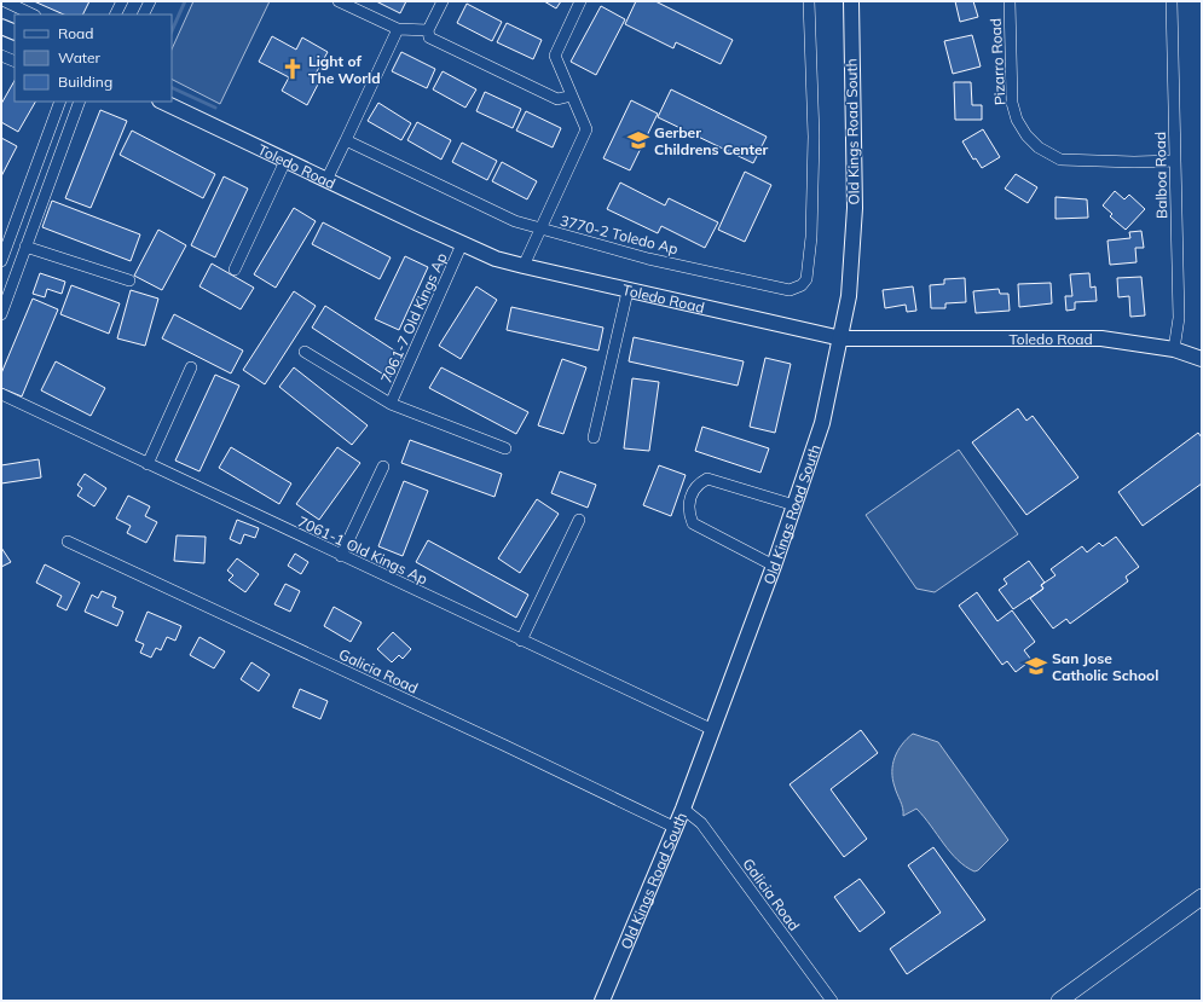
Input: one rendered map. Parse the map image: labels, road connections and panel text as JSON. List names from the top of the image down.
{
  "streets": {
    "street": [
      "Pizarro Road",
      "Old Kings Road South",
      "Toledo Road",
      "Balboa Road",
      "3770-2 Toledo Ap",
      "7061-7 Old Kings Ap",
      "7061-1 Old Kings Ap",
      "Galicia Road"
    ]
  },
  "crossings": [
    ["Pizarro Road", "Balboa Road"],
    ["Old Kings Road South", "Toledo Road"],
    ["Old Kings Road South", "7061-1 Old Kings Ap"],
    ["Old Kings Road South", "Galicia Road"],
    ["Toledo Road", "Balboa Road"],
    ["Toledo Road", "7061-7 Old Kings Ap"]
  ],
  "places": {
    "church": ["Light of The World"],
    "school or university": ["Gerber Childrens Center", "San Jose Catholic School"]
  },
  "legend": ["Road", "Water", "Building"]
}
